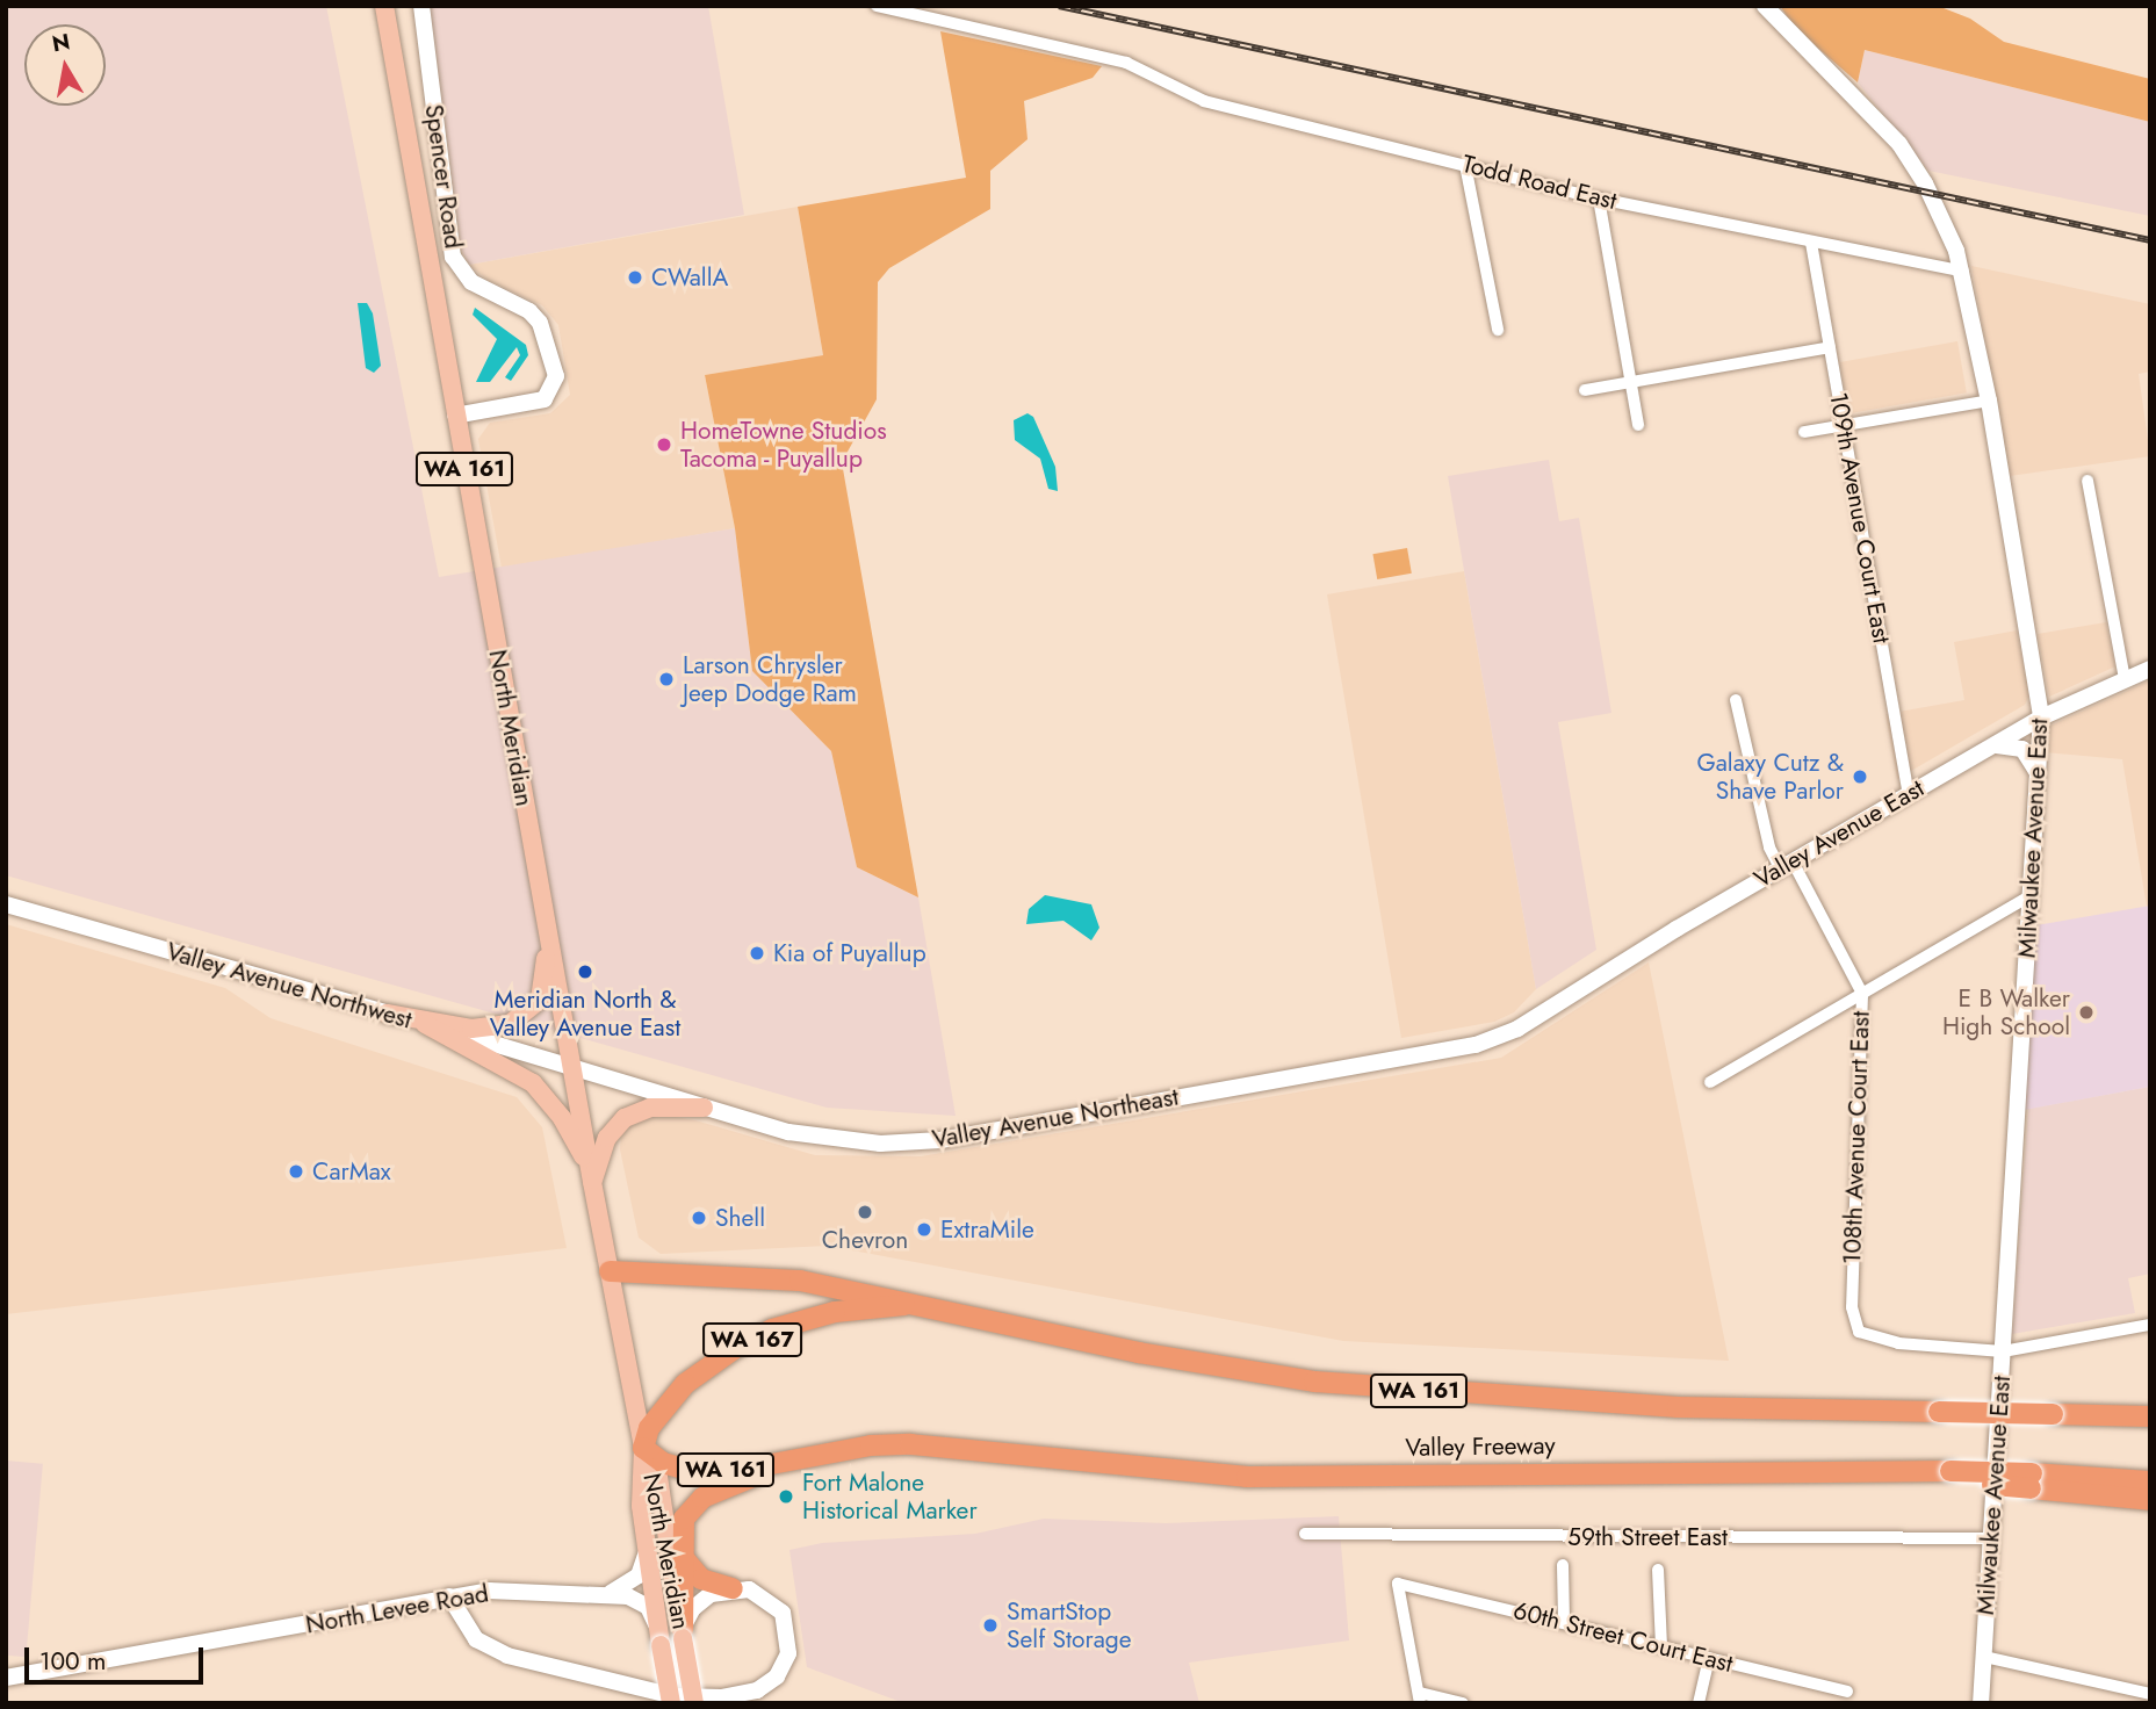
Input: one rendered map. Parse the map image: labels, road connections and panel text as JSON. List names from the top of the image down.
{
  "streets": {
    "highway": ["WA 161", "WA 167", "Valley Freeway"],
    "main road": ["North Meridian"],
    "street": [
      "Spencer Road",
      "Todd Road East",
      "109th Avenue Court East",
      "Valley Avenue East",
      "Milwaukee Avenue East",
      "Valley Avenue Northwest",
      "Valley Avenue Northeast",
      "108th Avenue Court East",
      "59th Street East",
      "North Levee Road",
      "60th Street Court East"
    ]
  },
  "crossings": [
    ["Spencer Road", "North Meridian"],
    ["Todd Road East", "109th Avenue Court East"],
    ["Todd Road East", "Milwaukee Avenue East"],
    ["WA 161", "North Meridian"],
    ["WA 161", "WA 167"],
    ["WA 161", "Valley Freeway"],
    ["109th Avenue Court East", "Valley Avenue East"],
    ["North Meridian", "Valley Avenue Northwest"],
    ["North Meridian", "Valley Avenue Northeast"],
    ["North Meridian", "WA 167"],
    ["North Meridian", "North Levee Road"],
    ["Valley Avenue East", "Milwaukee Avenue East"],
    ["Valley Avenue East", "Valley Avenue Northeast"],
    ["Valley Avenue East", "108th Avenue Court East"],
    ["Milwaukee Avenue East", "108th Avenue Court East"],
    ["Milwaukee Avenue East", "59th Street East"],
    ["Valley Avenue Northwest", "Valley Avenue Northeast"],
    ["WA 167", "Valley Freeway"]
  ],
  "places": [
    "CWallA",
    "HomeTowne Studios Tacoma - Puyallup",
    "Larson Chrysler Jeep Dodge Ram",
    "Galaxy Cutz & Shave Parlor",
    "Kia of Puyallup",
    "Meridian North & Valley Avenue East",
    "E B Walker High School",
    "CarMax",
    "Chevron",
    "Shell",
    "ExtraMile",
    "Fort Malone Historical Marker",
    "SmartStop Self Storage"
  ],
  "scale_bar": "100 m",
  "north": "top"
}
